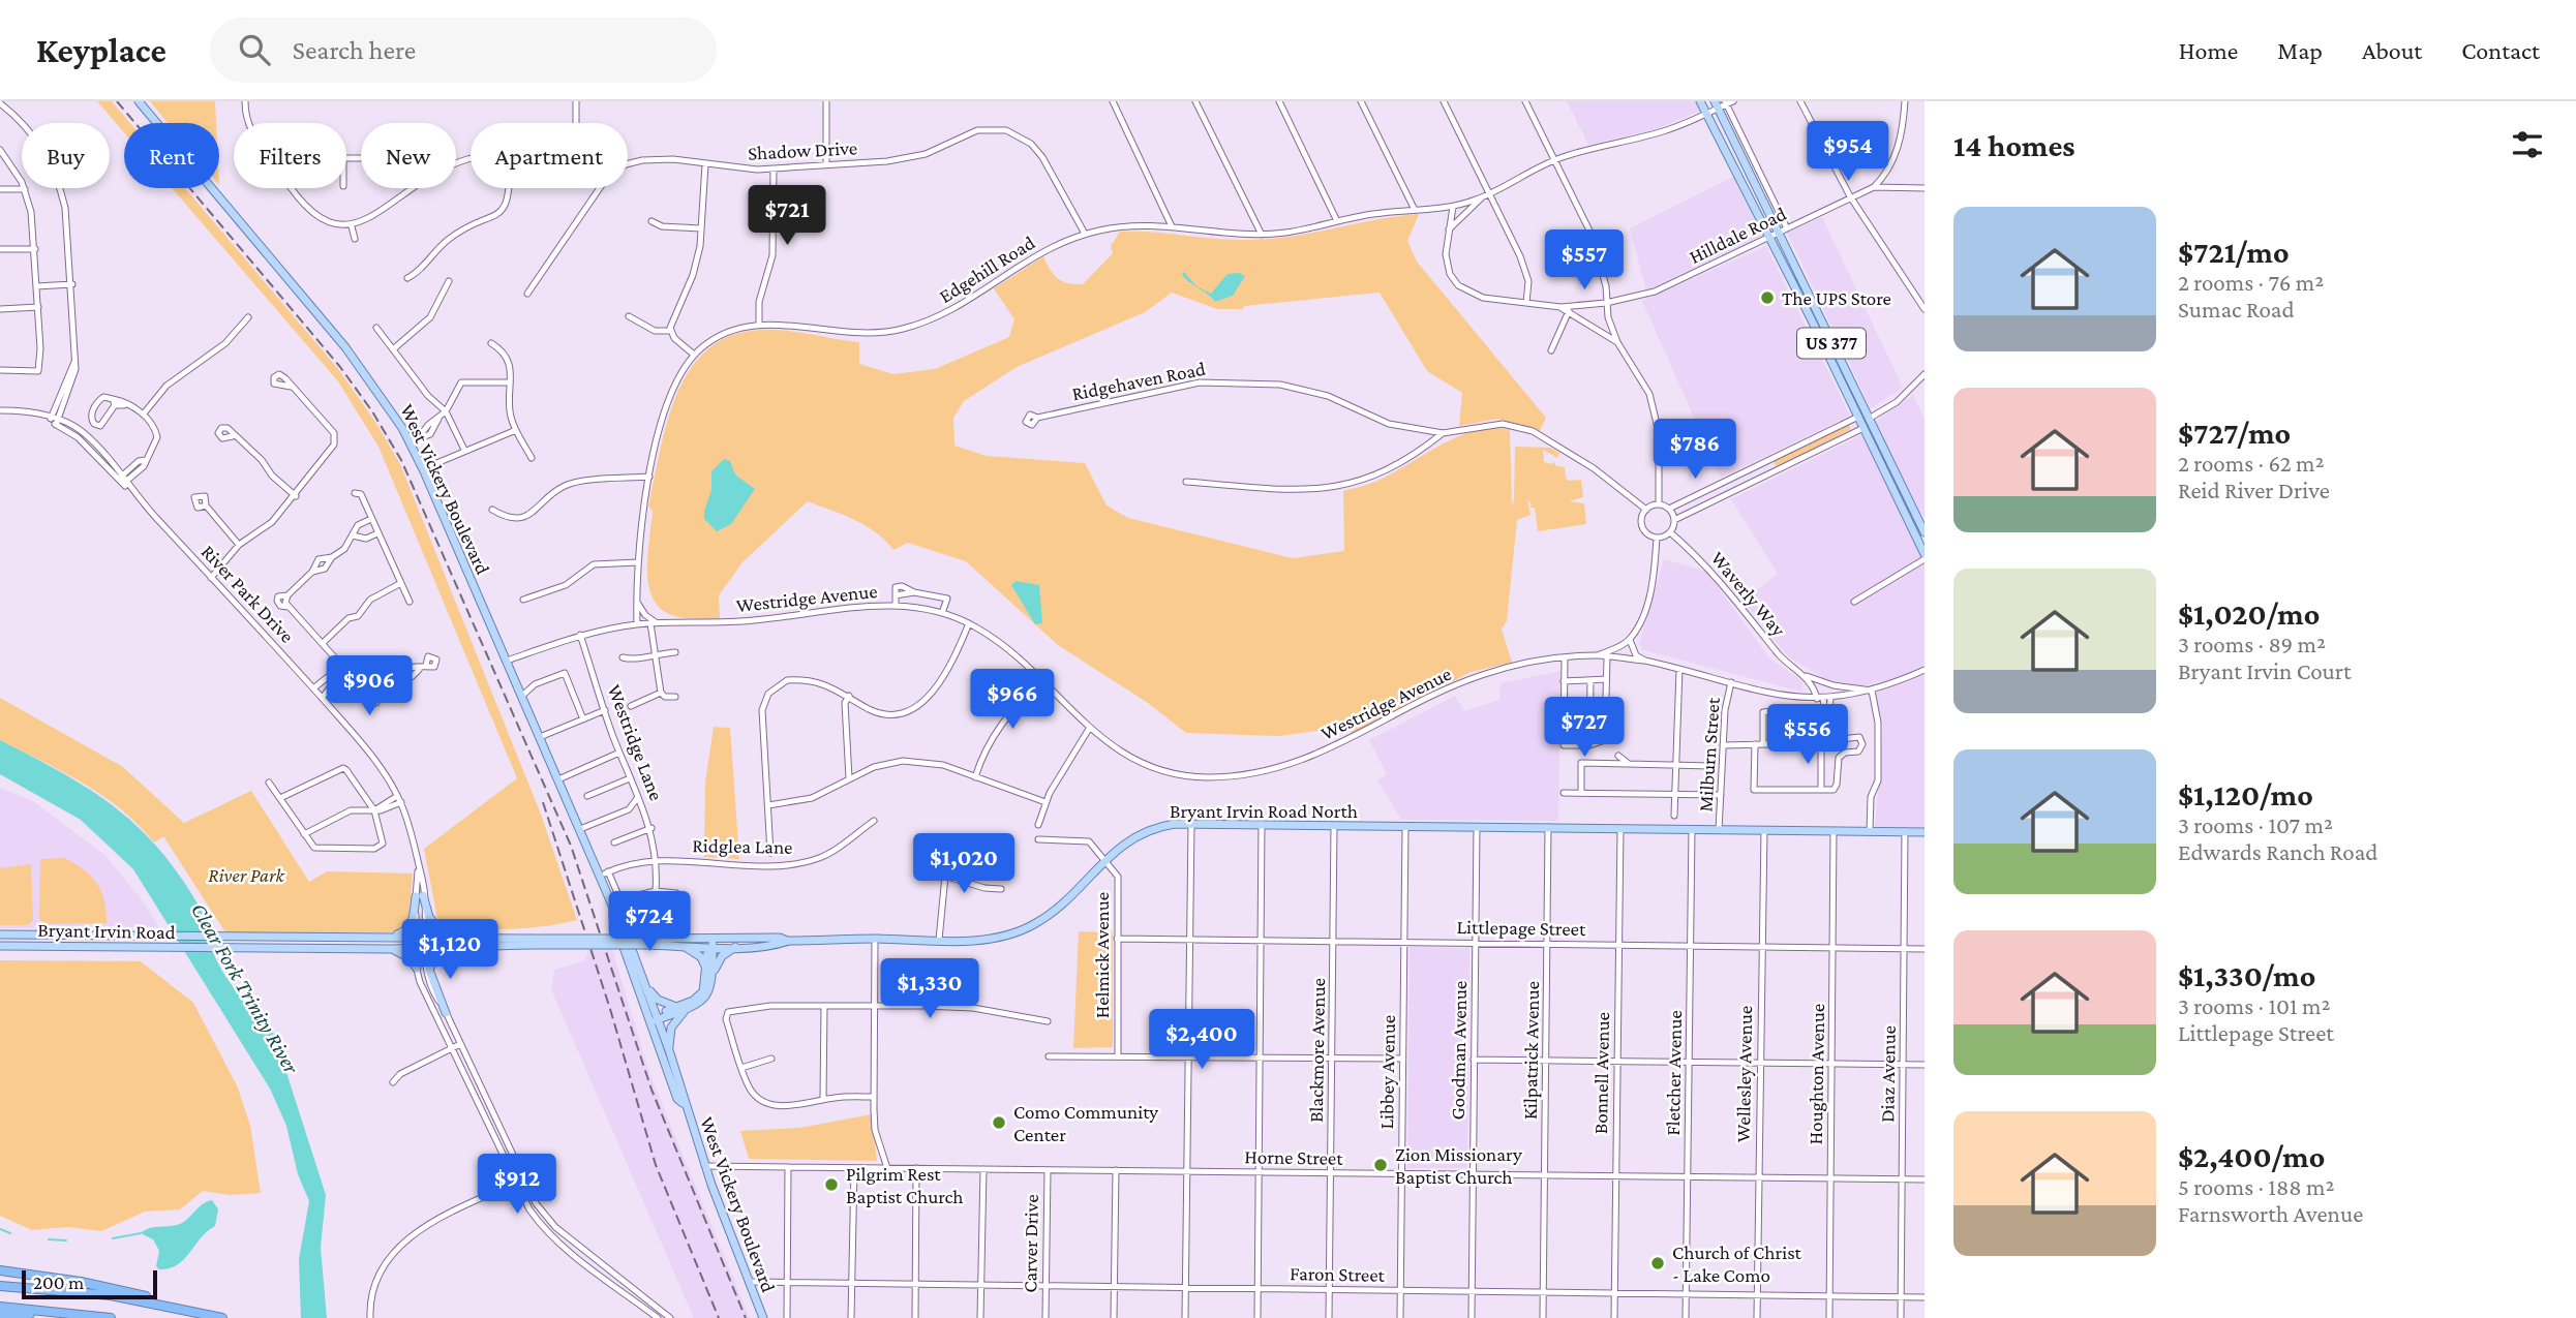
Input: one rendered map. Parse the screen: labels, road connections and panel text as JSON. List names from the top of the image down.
{
  "streets": {
    "main road": [
      "US 377",
      "West Vickery Boulevard",
      "Bryant Irvin Road North",
      "Bryant Irvin Road"
    ],
    "street": [
      "Shadow Drive",
      "Hilldale Road",
      "Edgehill Road",
      "Ridgehaven Road",
      "River Park Drive",
      "Waverly Way",
      "Westridge Avenue",
      "Westridge Lane",
      "Milburn Street",
      "Ridglea Lane",
      "Littlepage Street",
      "Helmick Avenue",
      "Blackmore Avenue",
      "Goodman Avenue",
      "Kilpatrick Avenue",
      "Libbey Avenue",
      "Bonnell Avenue",
      "Fletcher Avenue",
      "Wellesley Avenue",
      "Houghton Avenue",
      "Diaz Avenue",
      "Horne Street",
      "Carver Drive",
      "Faron Street"
    ]
  },
  "crossings": [
    ["Shadow Drive", "Edgehill Road"],
    ["Hilldale Road", "Edgehill Road"],
    ["Hilldale Road", "US 377"],
    ["Edgehill Road", "US 377"],
    ["Edgehill Road", "Westridge Avenue"],
    ["Ridgehaven Road", "Waverly Way"],
    ["West Vickery Boulevard", "Westridge Avenue"],
    ["West Vickery Boulevard", "Ridglea Lane"],
    ["West Vickery Boulevard", "Horne Street"],
    ["West Vickery Boulevard", "Faron Street"],
    ["River Park Drive", "Bryant Irvin Road"],
    ["Waverly Way", "Westridge Avenue"],
    ["Westridge Avenue", "Westridge Lane"],
    ["Westridge Avenue", "Milburn Street"],
    ["Westridge Lane", "Ridglea Lane"],
    ["Bryant Irvin Road North", "Bryant Irvin Road"],
    ["Bryant Irvin Road North", "Helmick Avenue"],
    ["Bryant Irvin Road North", "Blackmore Avenue"],
    ["Bryant Irvin Road North", "Goodman Avenue"],
    ["Bryant Irvin Road North", "Kilpatrick Avenue"],
    ["Bryant Irvin Road North", "Libbey Avenue"],
    ["Bryant Irvin Road North", "Bonnell Avenue"],
    ["Bryant Irvin Road North", "Fletcher Avenue"],
    ["Littlepage Street", "Helmick Avenue"],
    ["Littlepage Street", "Blackmore Avenue"],
    ["Littlepage Street", "Goodman Avenue"],
    ["Littlepage Street", "Kilpatrick Avenue"],
    ["Littlepage Street", "Libbey Avenue"],
    ["Littlepage Street", "Bonnell Avenue"],
    ["Littlepage Street", "Fletcher Avenue"],
    ["Littlepage Street", "Wellesley Avenue"],
    ["Littlepage Street", "Houghton Avenue"],
    ["Littlepage Street", "Diaz Avenue"],
    ["Blackmore Avenue", "Horne Street"],
    ["Blackmore Avenue", "Faron Street"],
    ["Goodman Avenue", "Horne Street"],
    ["Goodman Avenue", "Faron Street"],
    ["Kilpatrick Avenue", "Horne Street"],
    ["Kilpatrick Avenue", "Faron Street"],
    ["Libbey Avenue", "Horne Street"],
    ["Libbey Avenue", "Faron Street"],
    ["Bonnell Avenue", "Horne Street"],
    ["Bonnell Avenue", "Faron Street"],
    ["Fletcher Avenue", "Horne Street"],
    ["Fletcher Avenue", "Faron Street"],
    ["Wellesley Avenue", "Horne Street"],
    ["Wellesley Avenue", "Faron Street"],
    ["Houghton Avenue", "Horne Street"],
    ["Houghton Avenue", "Faron Street"],
    ["Diaz Avenue", "Horne Street"],
    ["Diaz Avenue", "Faron Street"],
    ["Horne Street", "Carver Drive"],
    ["Carver Drive", "Faron Street"]
  ],
  "water": ["Clear Fork Trinity River"],
  "parks": ["River Park"],
  "places": [
    "The UPS Store",
    "Como Community Center",
    "Zion Missionary Baptist Church",
    "Pilgrim Rest Baptist Church",
    "Church of Christ - Lake Como"
  ],
  "scale_bar": "200 m",
  "page": {
    "header": "Keyplace",
    "search": "Search here",
    "nav": [
      "Home",
      "Map",
      "About",
      "Contact"
    ],
    "heading": "14 homes",
    "price": [
      "$954",
      "$721",
      "$557",
      "$786",
      "$906",
      "$966",
      "$727",
      "$556",
      "$1,020",
      "$724",
      "$1,120",
      "$1,330",
      "$2,400",
      "$912"
    ],
    "chip": [
      "Buy",
      "Rent",
      "Filters",
      "New",
      "Apartment"
    ],
    "list": [
      {
        "name": "$721/mo",
        "note": "2 rooms · 76 m² · Sumac Road"
      },
      {
        "name": "$727/mo",
        "note": "2 rooms · 62 m² · Reid River Drive"
      },
      {
        "name": "$1,020/mo",
        "note": "3 rooms · 89 m² · Bryant Irvin Court"
      },
      {
        "name": "$1,120/mo",
        "note": "3 rooms · 107 m² · Edwards Ranch Road"
      },
      {
        "name": "$1,330/mo",
        "note": "3 rooms · 101 m² · Littlepage Street"
      },
      {
        "name": "$2,400/mo",
        "note": "5 rooms · 188 m² · Farnsworth Avenue"
      }
    ],
    "scale": "200 m"
  }
}
